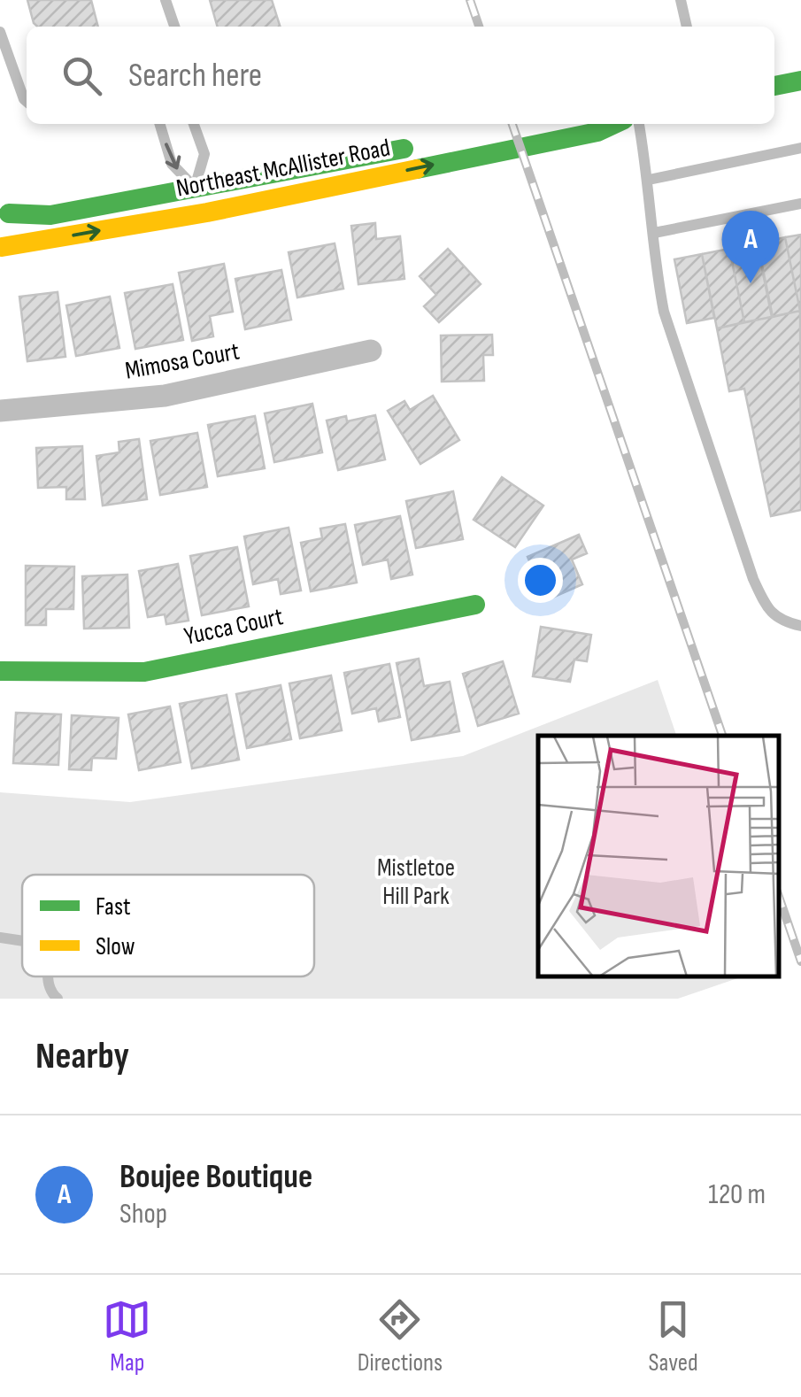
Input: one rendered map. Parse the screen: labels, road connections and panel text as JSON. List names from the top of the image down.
{
  "streets": {
    "street": ["Northeast McAllister Road", "Mimosa Court", "Yucca Court"]
  },
  "parks": ["Mistletoe Hill Park"],
  "legend": ["Fast", "Slow"],
  "page": {
    "search": "Search here",
    "pins": "A",
    "heading": "Nearby",
    "list": [
      {
        "mark": "A",
        "name": "Boujee Boutique",
        "note": "Shop",
        "value": "120 m"
      }
    ],
    "nav": ["Map", "Directions", "Saved"]
  }
}
